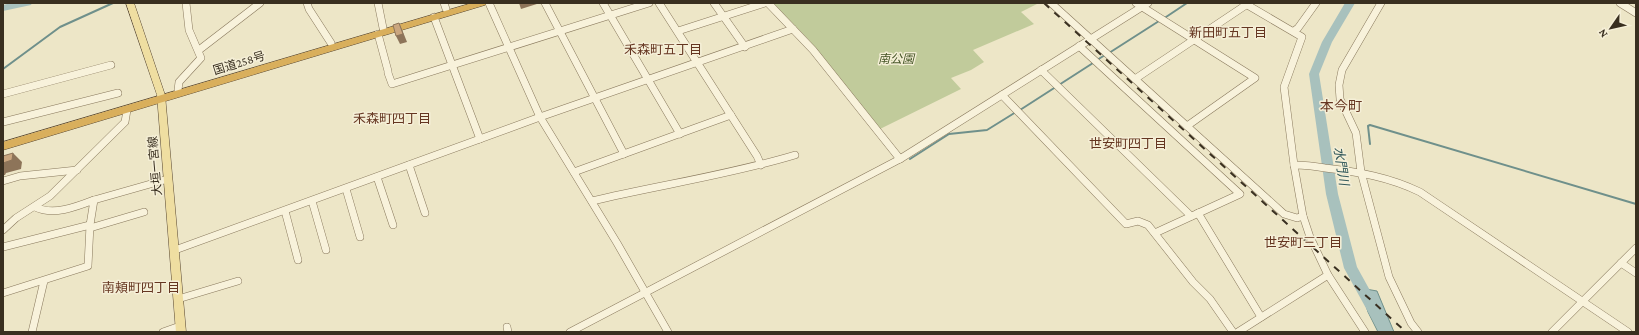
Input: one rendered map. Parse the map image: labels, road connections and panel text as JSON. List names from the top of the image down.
{
  "streets": {
    "highway": ["国道258号"],
    "main road": ["大垣一宮線"]
  },
  "crossings": [
    ["国道258号", "大垣一宮線"]
  ],
  "districts": [
    "新田町五丁目",
    "禾森町五丁目",
    "本今町",
    "禾森町四丁目",
    "世安町四丁目",
    "世安町三丁目",
    "南頬町四丁目"
  ],
  "water": ["水門川"],
  "parks": ["南公園"],
  "north": "bottom left"
}
